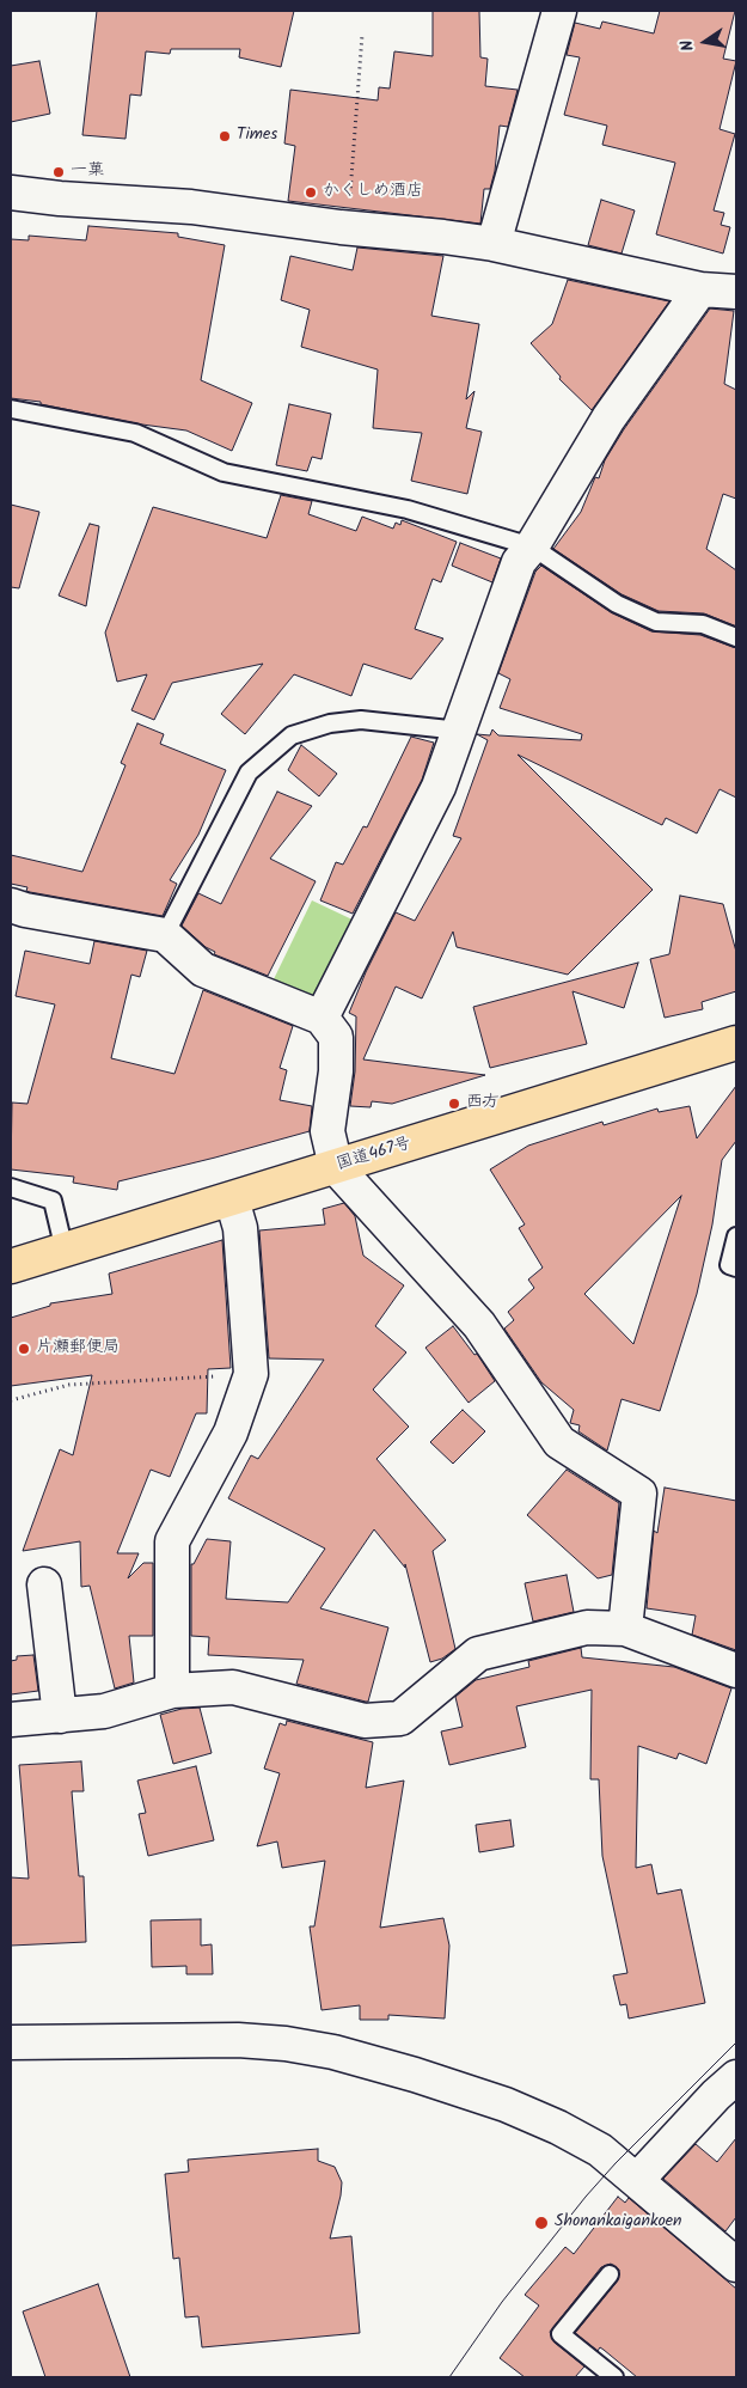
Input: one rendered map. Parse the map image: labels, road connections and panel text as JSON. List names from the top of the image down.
{
  "streets": {
    "highway": ["国道467号"]
  },
  "places": [
    "Times",
    "一菓",
    "かくしめ酒店",
    "西方",
    "片瀬郵便局",
    "Shonankaigankoen"
  ],
  "north": "left"
}
